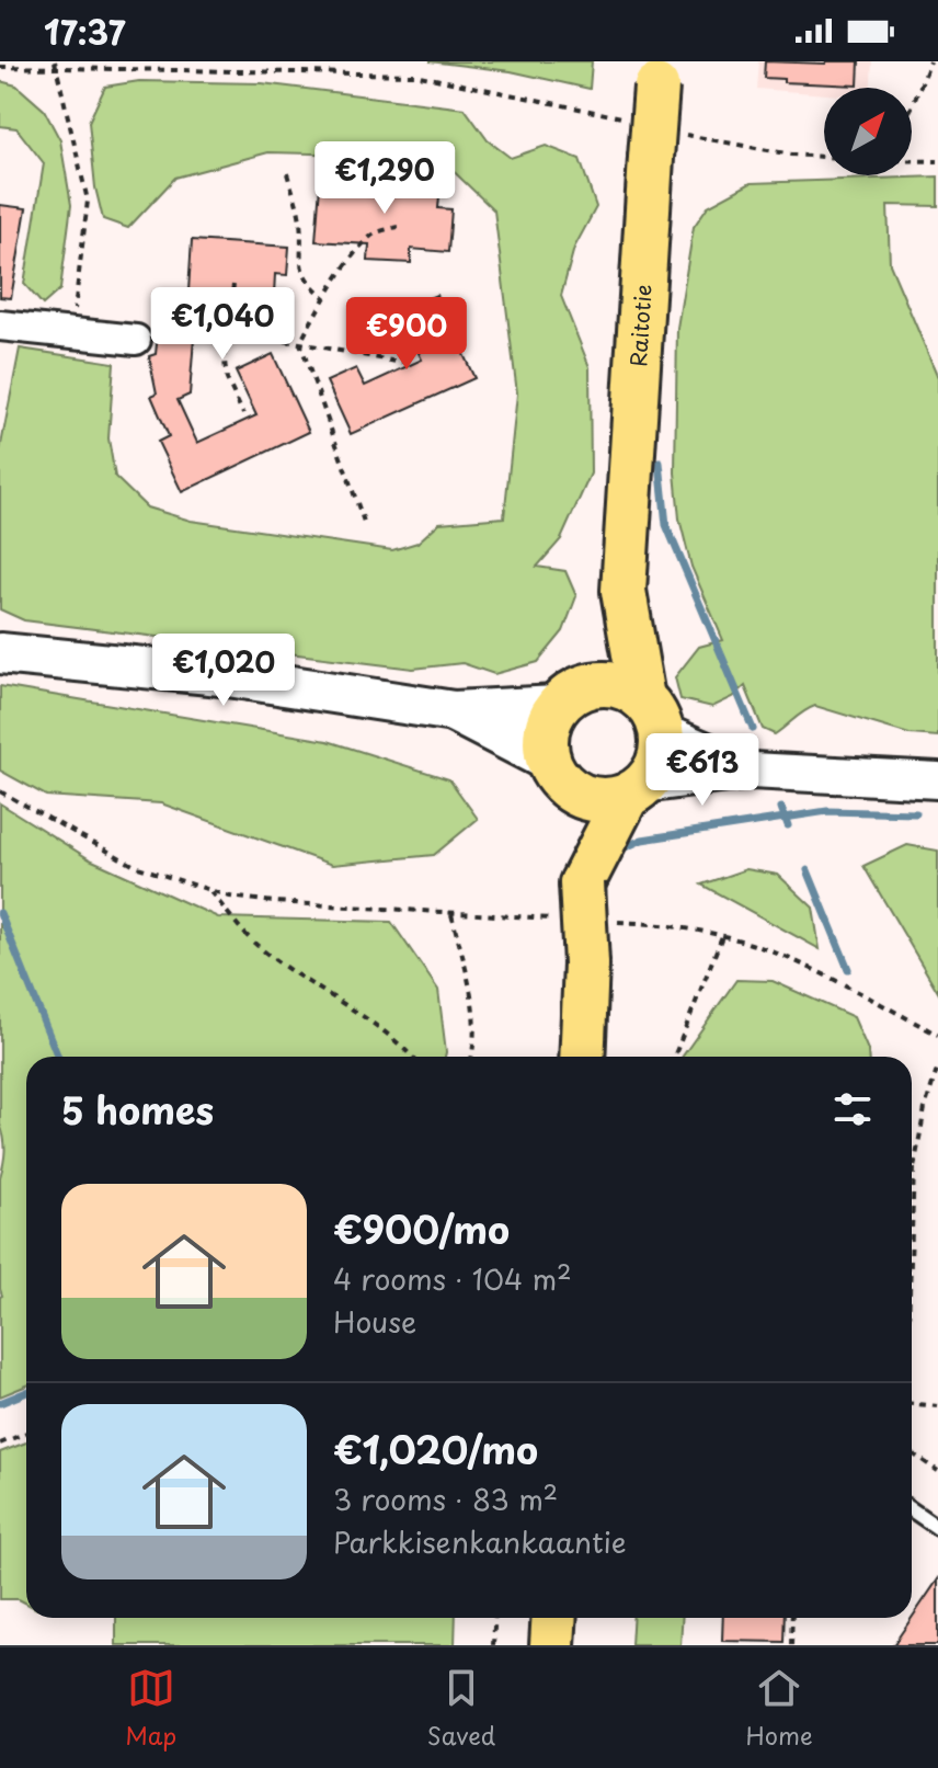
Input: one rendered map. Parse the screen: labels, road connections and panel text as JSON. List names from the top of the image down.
{
  "streets": {
    "main road": ["Raitotie"]
  },
  "north": "top right",
  "page": {
    "status": "17:37",
    "price": [
      "€1,290",
      "€1,040",
      "€900",
      "€1,020",
      "€613"
    ],
    "heading": "5 homes",
    "list": [
      {
        "name": "€900/mo",
        "note": "4 rooms · 104 m² · House"
      },
      {
        "name": "€1,020/mo",
        "note": "3 rooms · 83 m² · Parkkisenkankaantie"
      }
    ],
    "tabs": ["Map", "Saved", "Home"]
  }
}
